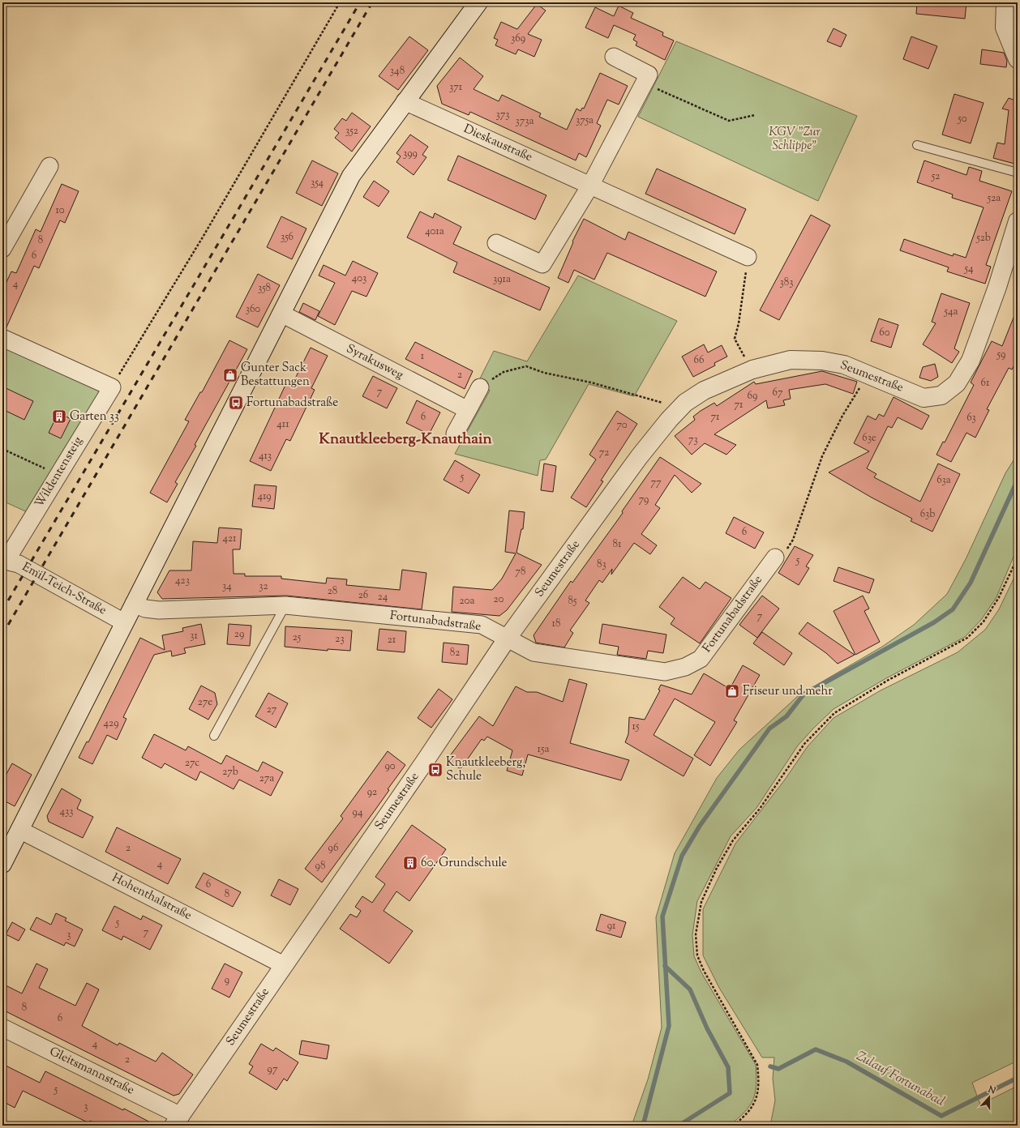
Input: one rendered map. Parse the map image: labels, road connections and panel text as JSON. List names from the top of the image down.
{
  "streets": {
    "street": [
      "Dieskaustraße",
      "Syrakusweg",
      "Seumestraße",
      "Wildentensteig",
      "Emil-Teich-Straße",
      "Fortunabadstraße",
      "Hohenthalstraße",
      "Gleitsmannstraße"
    ]
  },
  "crossings": [
    ["Seumestraße", "Fortunabadstraße"],
    ["Seumestraße", "Hohenthalstraße"],
    ["Seumestraße", "Gleitsmannstraße"],
    ["Wildentensteig", "Emil-Teich-Straße"]
  ],
  "districts": ["Knautkleeberg-Knauthain"],
  "water": ["Zulauf Fortunabad"],
  "parks": ["KGV \"Zur Schlippe\""],
  "places": {
    "shop": ["Gunter Sack Bestattungen", "Friseur und mehr"],
    "bus stop": ["Fortunabadstraße", "Knautkleeberg, Schule"],
    "building": ["Garten 33", "60. Grundschule"]
  },
  "house_numbers": [
    "369",
    "348",
    "371",
    "373",
    "50",
    "375a",
    "373a",
    "352",
    "399",
    "52",
    "354",
    "52a",
    "10",
    "401a",
    "356",
    "52b",
    "8",
    "6",
    "54",
    "403",
    "391a",
    "383",
    "4",
    "358",
    "360",
    "54a",
    "60",
    "59",
    "1",
    "66",
    "2",
    "61",
    "7",
    "67",
    "69",
    "71",
    "6",
    "71",
    "63",
    "411",
    "70",
    "63e",
    "73",
    "72",
    "413",
    "5",
    "63a",
    "77",
    "419",
    "79",
    "63b",
    "6",
    "421",
    "81",
    "5",
    "83",
    "78",
    "423",
    "34",
    "32",
    "28",
    "26",
    "24",
    "20",
    "20a",
    "85",
    "7",
    "18",
    "29",
    "31",
    "25",
    "23",
    "21",
    "82",
    "27e",
    "27",
    "429",
    "15",
    "15a",
    "27c",
    "90",
    "27b",
    "27a",
    "92",
    "433",
    "94",
    "2",
    "96",
    "4",
    "98",
    "6",
    "8",
    "5",
    "91",
    "7",
    "3",
    "9",
    "8",
    "6",
    "4",
    "2",
    "97",
    "5",
    "3"
  ],
  "north": "top"
}
